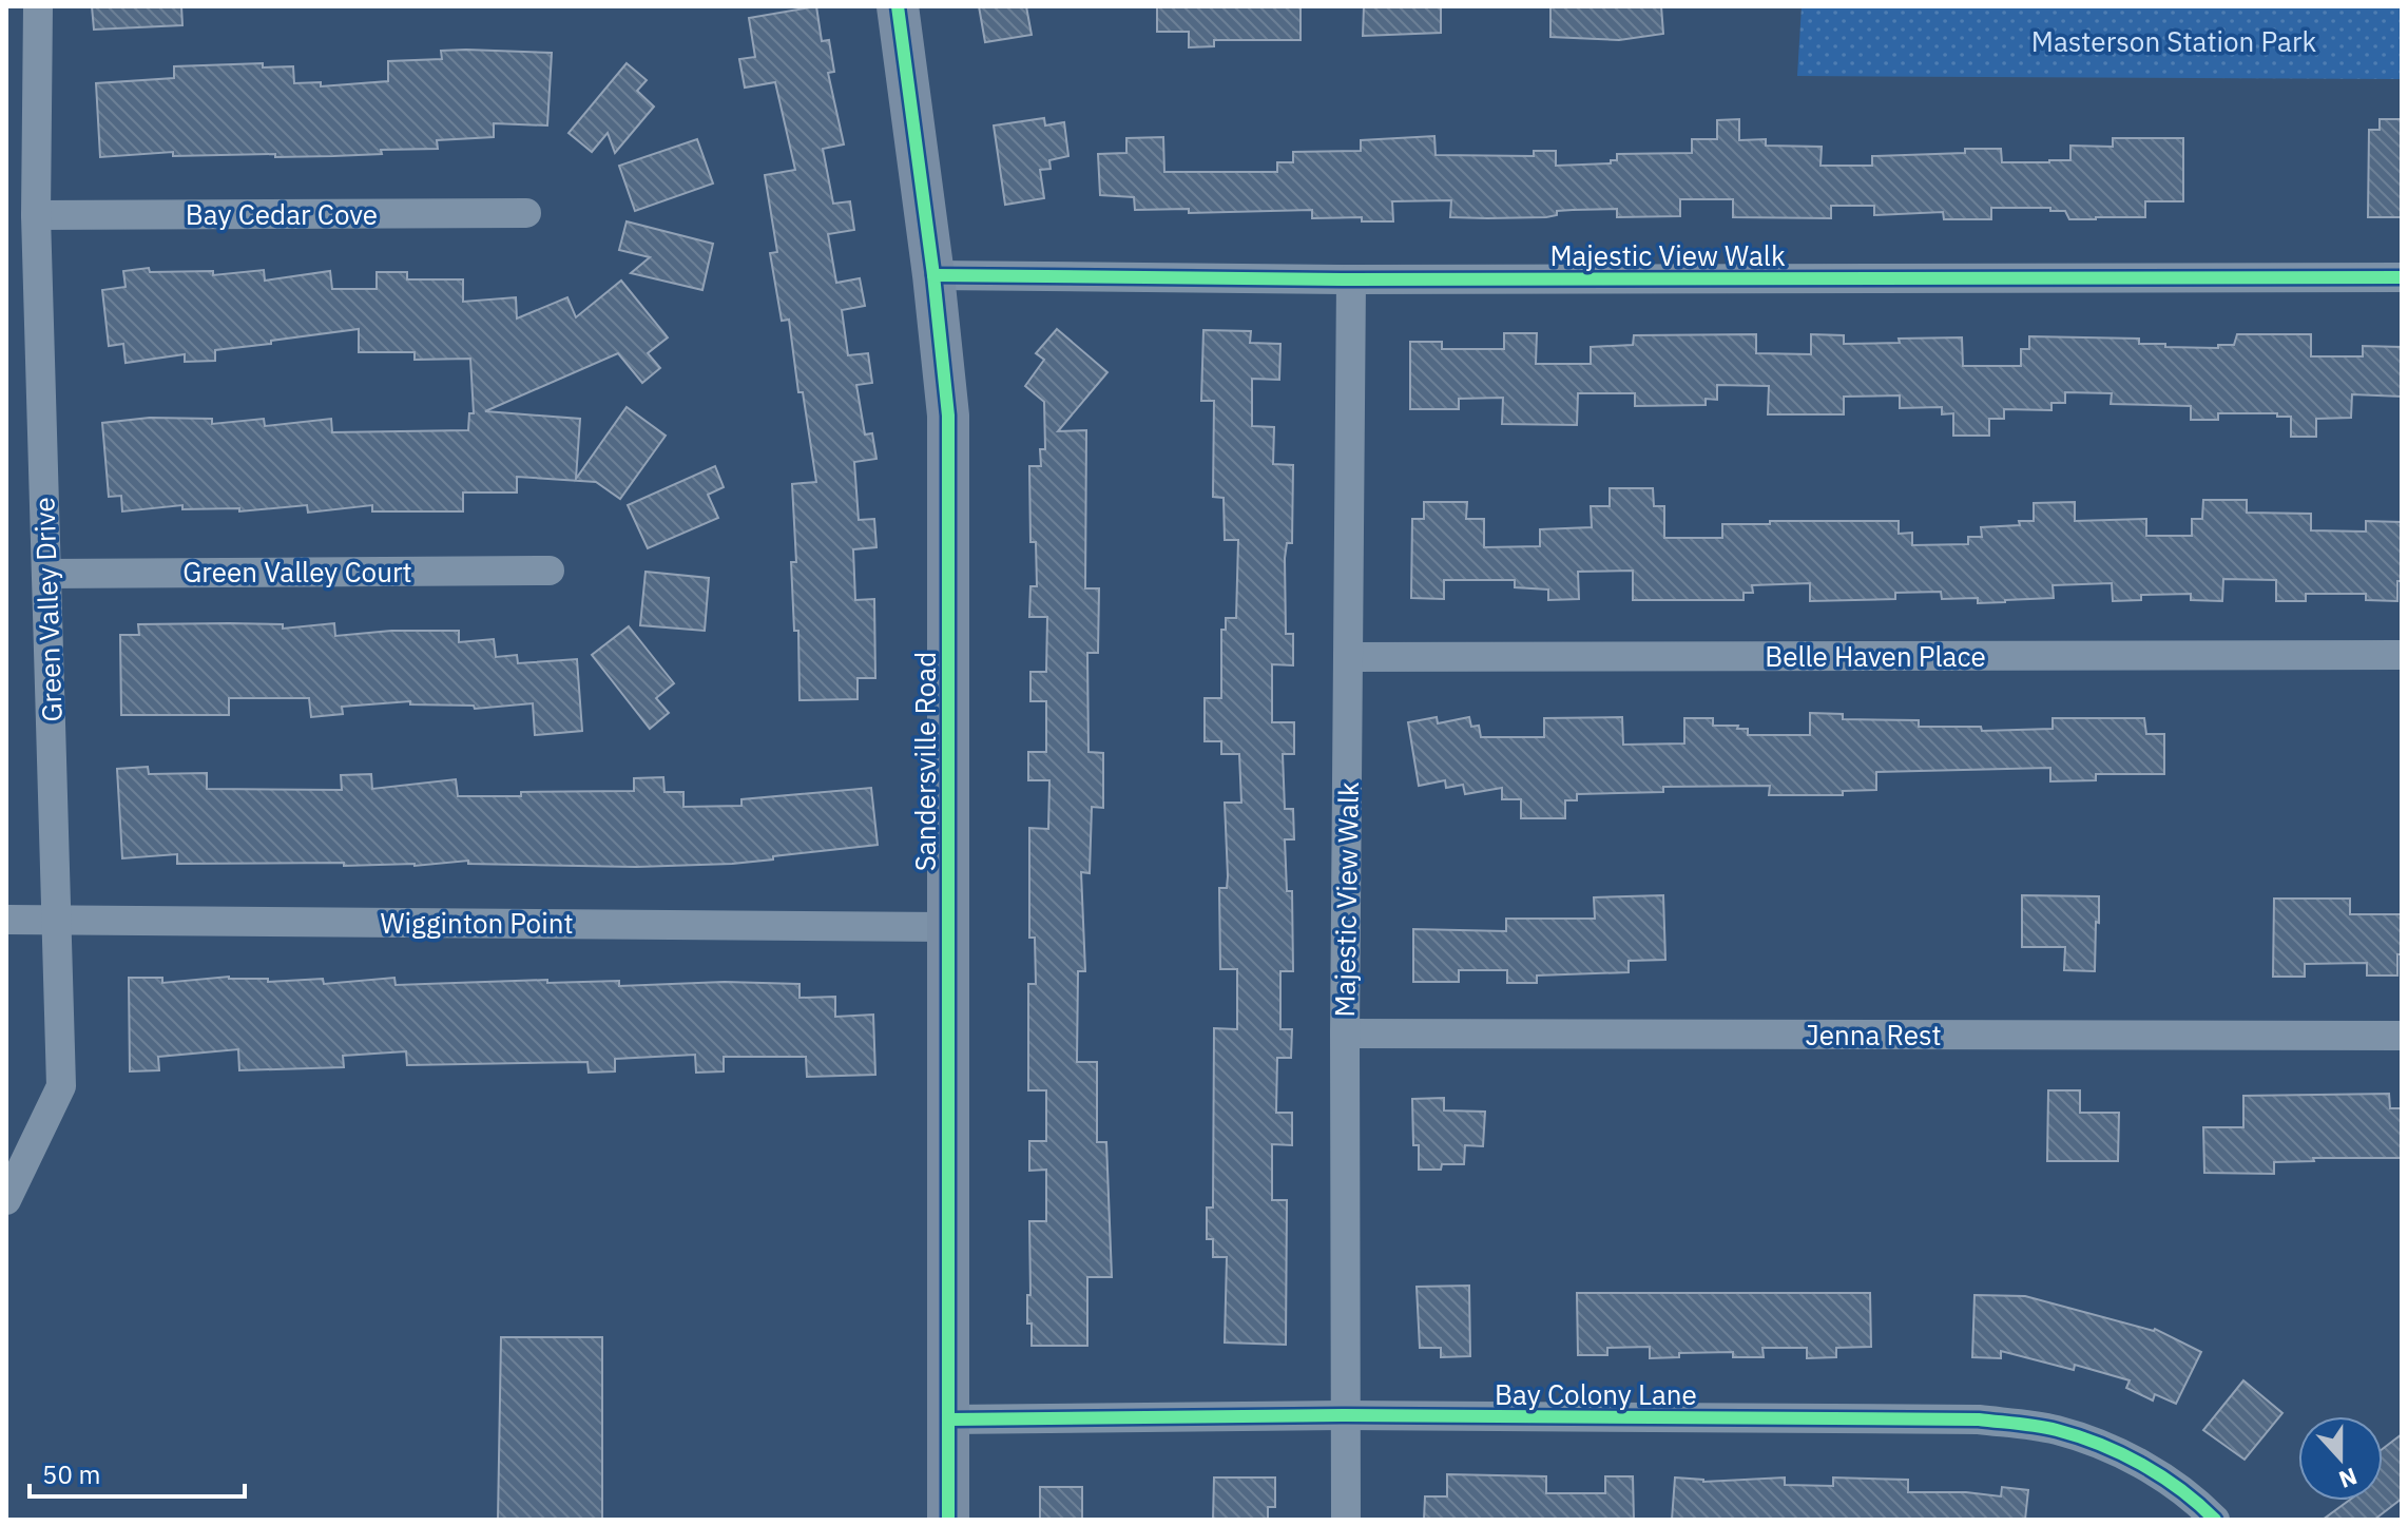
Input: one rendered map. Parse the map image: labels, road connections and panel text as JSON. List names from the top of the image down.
{
  "streets": {
    "street": [
      "Bay Cedar Cove",
      "Majestic View Walk",
      "Green Valley Court",
      "Green Valley Drive",
      "Belle Haven Place",
      "Sandersville Road",
      "Wigginton Point",
      "Jenna Rest",
      "Bay Colony Lane"
    ]
  },
  "crossings": [
    ["Bay Cedar Cove", "Green Valley Drive"],
    ["Majestic View Walk", "Belle Haven Place"],
    ["Majestic View Walk", "Sandersville Road"],
    ["Majestic View Walk", "Jenna Rest"],
    ["Majestic View Walk", "Bay Colony Lane"],
    ["Green Valley Court", "Green Valley Drive"],
    ["Green Valley Drive", "Wigginton Point"],
    ["Sandersville Road", "Wigginton Point"],
    ["Sandersville Road", "Bay Colony Lane"]
  ],
  "parks": ["Masterson Station Park"],
  "scale_bar": "50 m",
  "north": "bottom"
}
